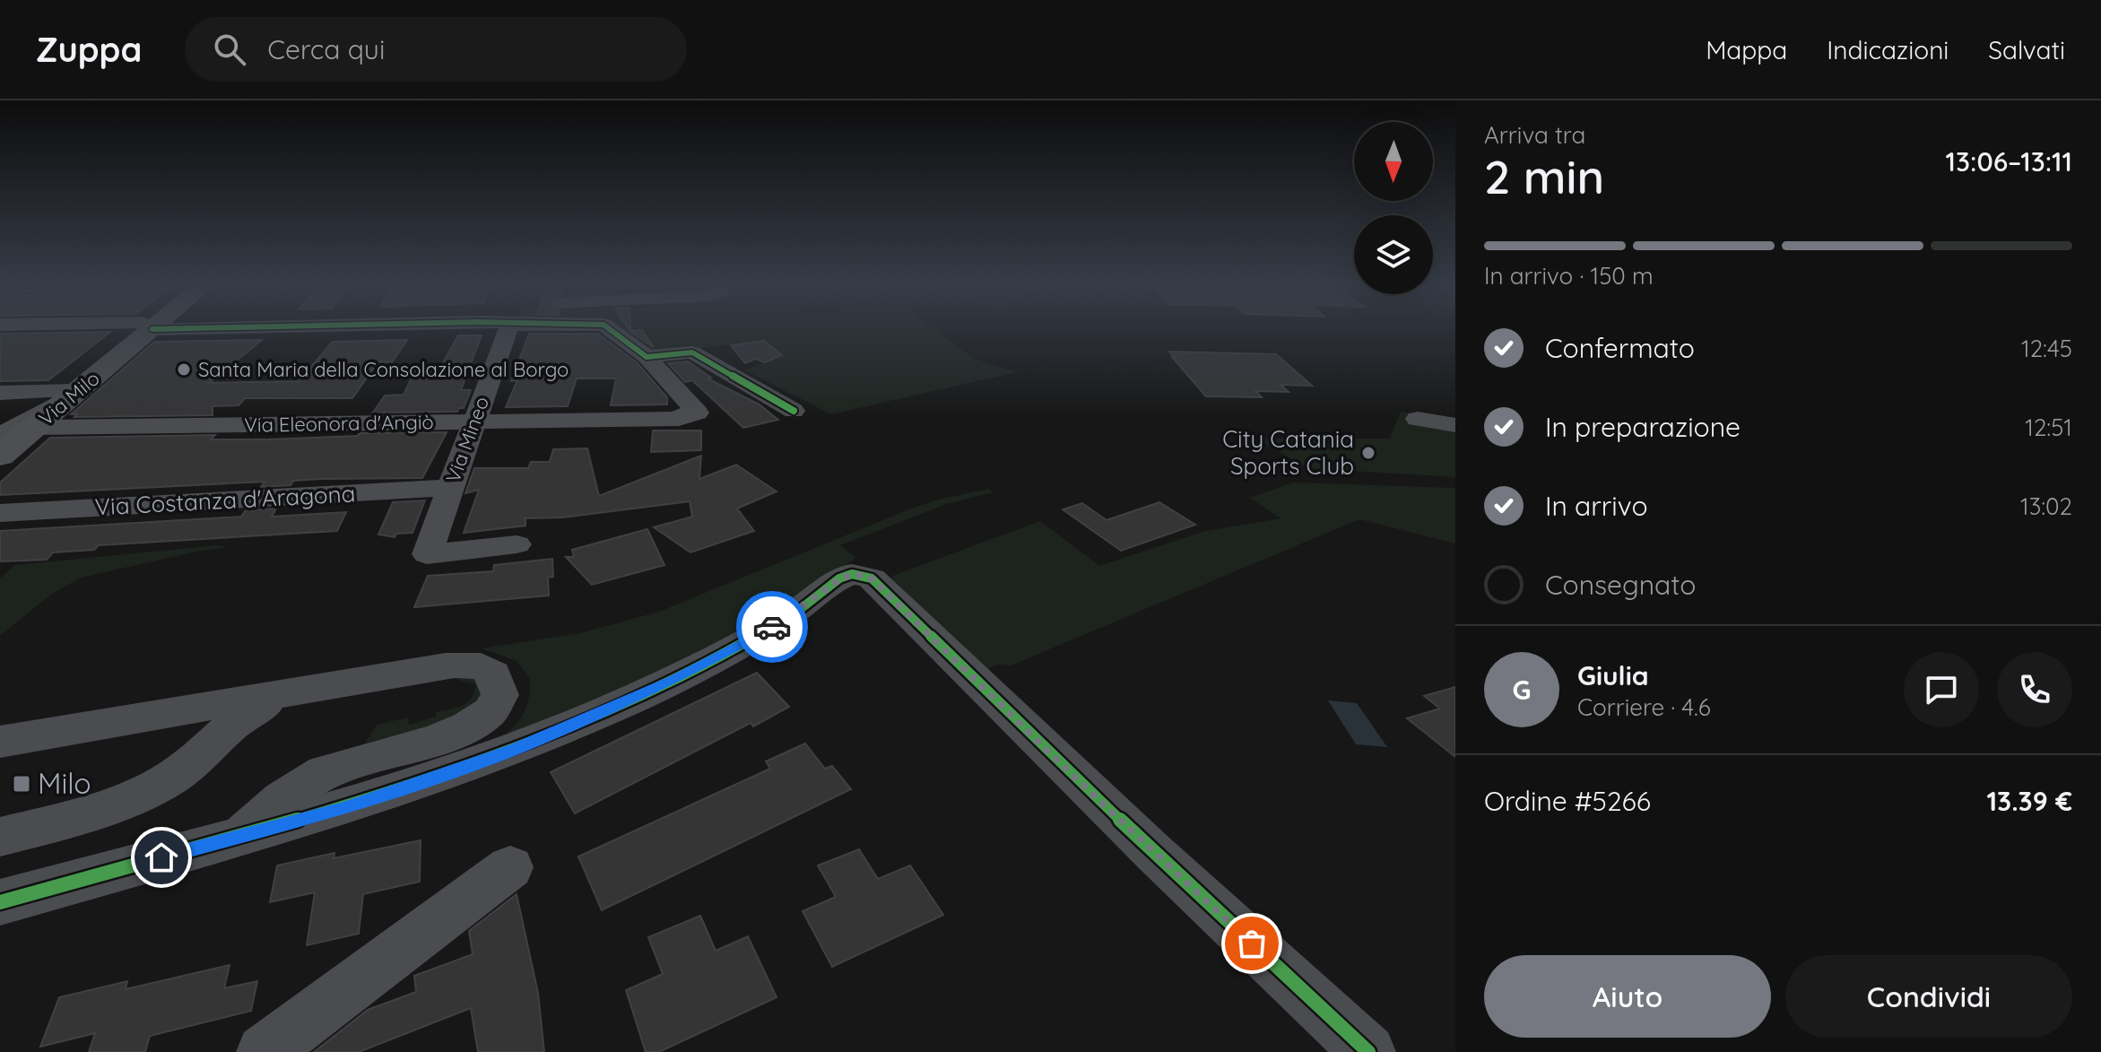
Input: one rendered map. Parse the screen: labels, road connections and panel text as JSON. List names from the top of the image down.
{
  "streets": {
    "main road": ["Via Milo"],
    "street": ["Via Eleonora d'Angiò", "Via Mineo", "Via Costanza d'Aragona"]
  },
  "crossings": [
    ["Via Milo", "Via Eleonora d'Angiò"],
    ["Via Eleonora d'Angiò", "Via Mineo"],
    ["Via Mineo", "Via Costanza d'Aragona"]
  ],
  "places": {
    "other": ["Santa Maria della Consolazione al Borgo", "City Catania Sports Club"],
    "transit": ["Milo"]
  },
  "north": "bottom",
  "page": {
    "header": "Zuppa",
    "search": "Cerca qui",
    "nav": ["Mappa", "Indicazioni", "Salvati"],
    "heading": ["2 min", "Arriva tra", "13:06–13:11"],
    "panel": [
      "Giulia",
      "Corriere · 4.6",
      "Ordine #5266",
      "13.39 €"
    ],
    "bar": "In arrivo · 150 m",
    "list": [
      ["Confermato", "12:45"],
      ["In preparazione", "12:51"],
      ["In arrivo", "13:02"],
      "Consegnato"
    ],
    "round": "G",
    "buttons": ["Aiuto", "Condividi"]
  }
}
